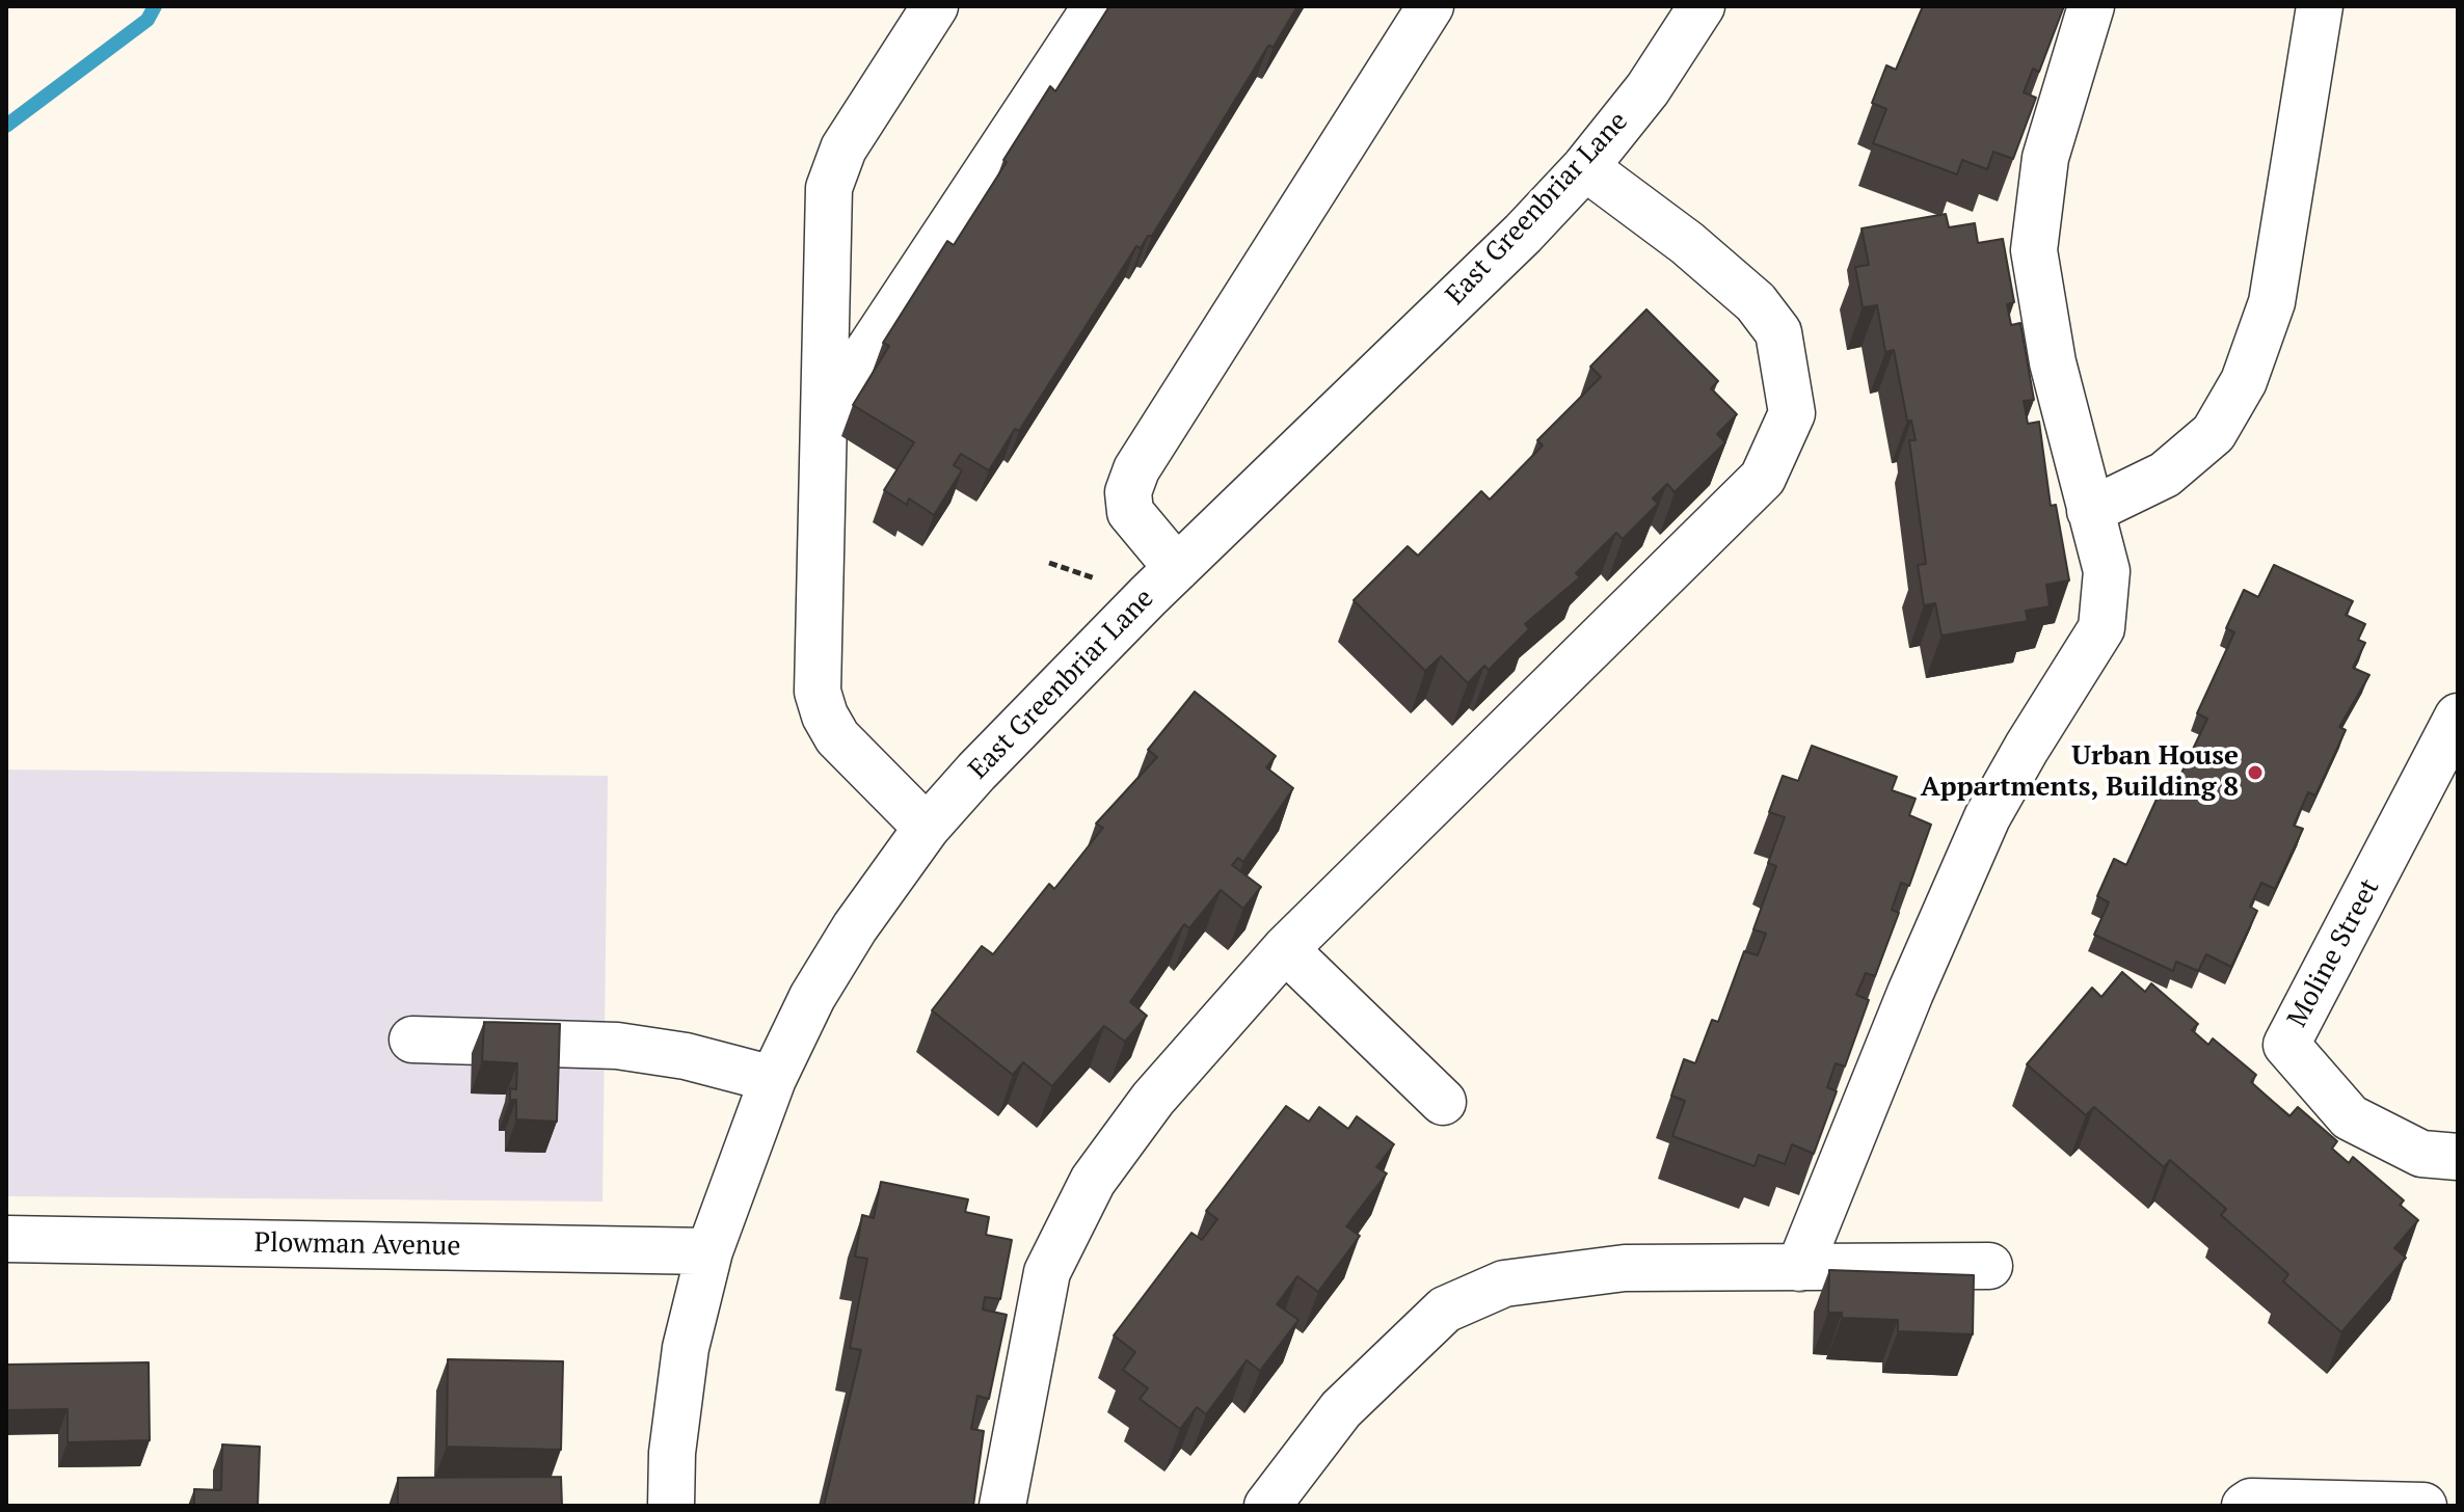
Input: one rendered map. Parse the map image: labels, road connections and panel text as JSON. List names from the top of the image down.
{
  "streets": {
    "street": ["East Greenbriar Lane", "Moline Street", "Plowman Avenue"]
  },
  "crossings": [
    ["East Greenbriar Lane", "Plowman Avenue"]
  ],
  "places": ["Urban House Appartments, Building 8"]
}
